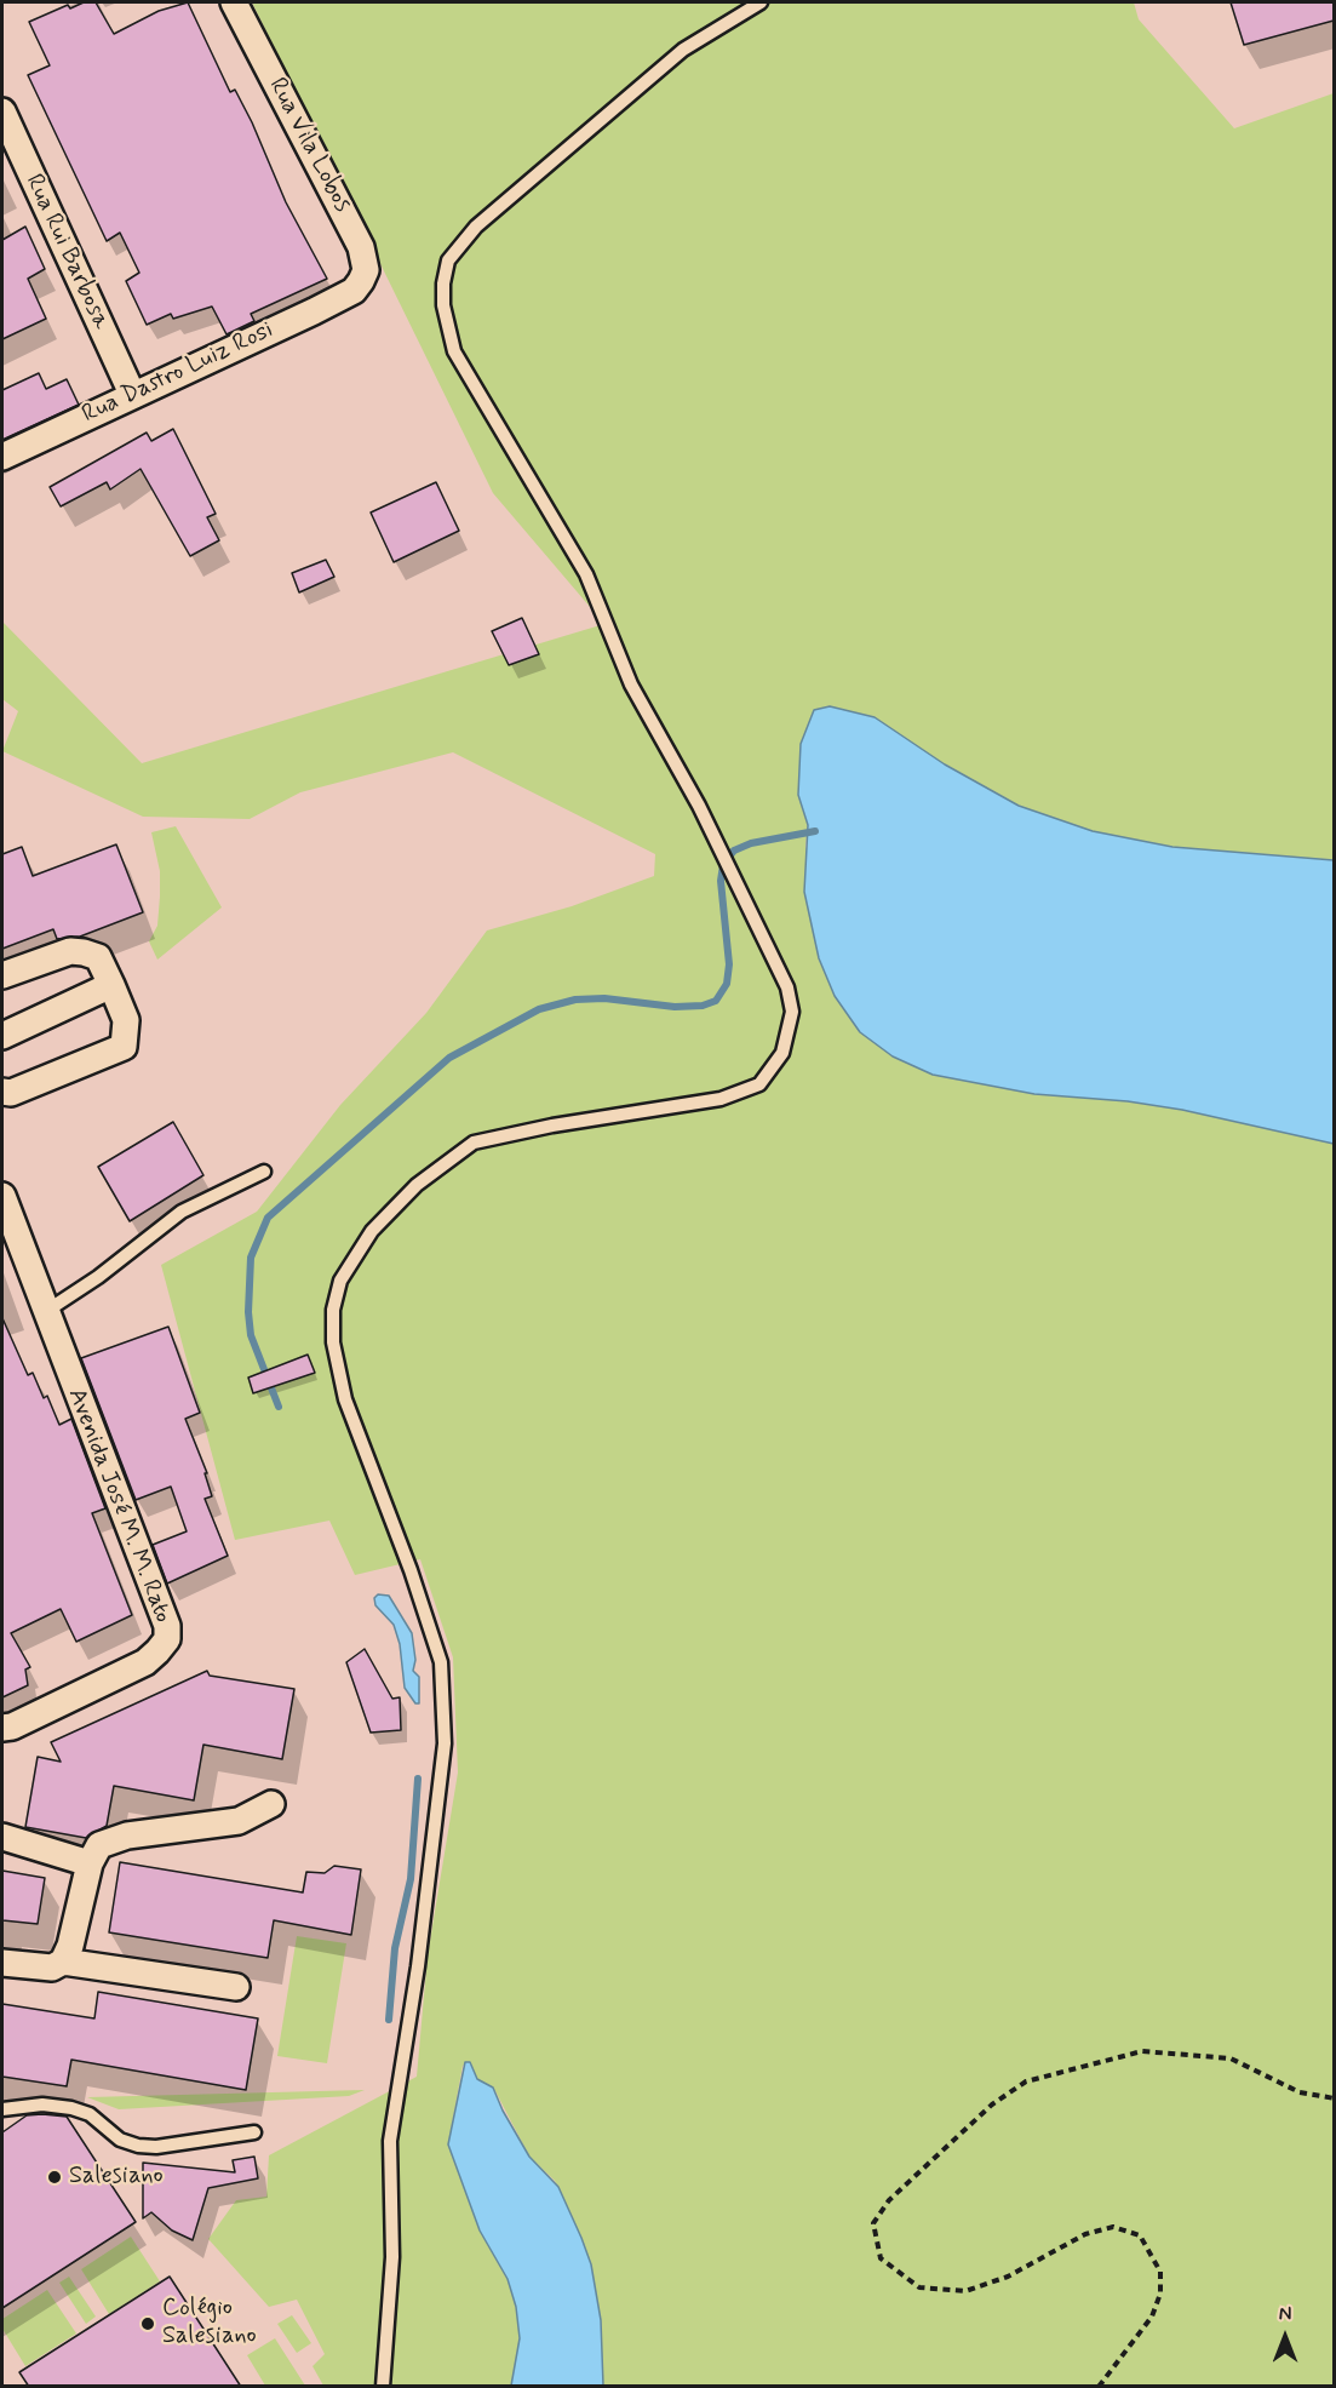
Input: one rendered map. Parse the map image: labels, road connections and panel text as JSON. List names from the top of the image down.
{
  "streets": {
    "street": [
      "Rua Vila Lobos",
      "Rua Rui Barbosa",
      "Rua Dastro Luiz Rosi",
      "Avenida José M. M. Rato"
    ]
  },
  "crossings": [
    ["Rua Vila Lobos", "Rua Dastro Luiz Rosi"],
    ["Rua Rui Barbosa", "Rua Dastro Luiz Rosi"]
  ],
  "places": ["Salesiano", "Colégio Salesiano"],
  "north": "top"
}
